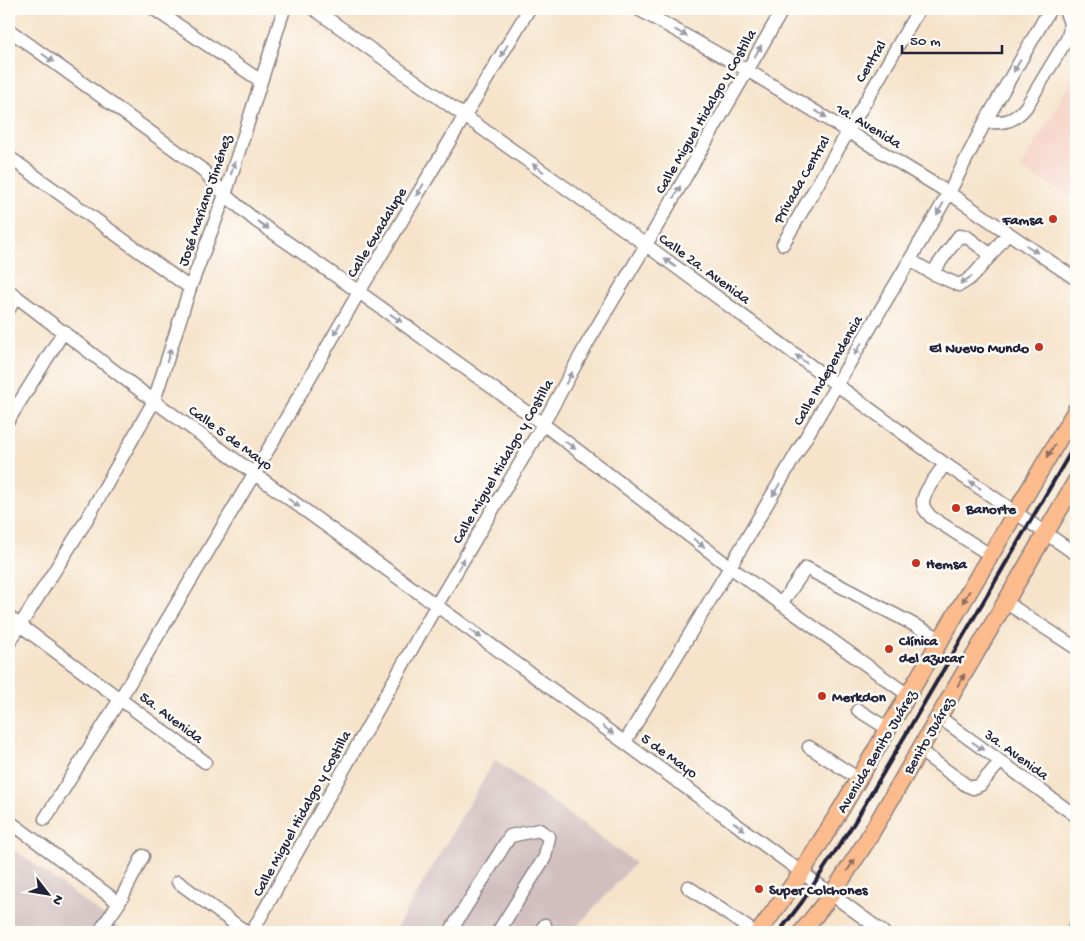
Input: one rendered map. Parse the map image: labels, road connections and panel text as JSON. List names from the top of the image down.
{
  "streets": {
    "main road": ["Benito Juárez", "Avenida Benito Juárez"],
    "street": [
      "Central",
      "Calle Miguel Hidalgo y Costilla",
      "1a. Avenida",
      "Privada Central",
      "José Mariano Jiménez",
      "Calle Guadalupe",
      "Calle 2a. Avenida",
      "Calle Independencia",
      "Calle 5 de Mayo",
      "5a. Avenida",
      "3a. Avenida",
      "5 de Mayo"
    ]
  },
  "crossings": [
    ["Central", "1a. Avenida"],
    ["Central", "Privada Central"],
    ["Calle Miguel Hidalgo y Costilla", "1a. Avenida"],
    ["Calle Miguel Hidalgo y Costilla", "Calle 2a. Avenida"],
    ["Calle Miguel Hidalgo y Costilla", "Calle 5 de Mayo"],
    ["Calle Miguel Hidalgo y Costilla", "5 de Mayo"],
    ["1a. Avenida", "Privada Central"],
    ["1a. Avenida", "Calle Independencia"],
    ["José Mariano Jiménez", "Calle 5 de Mayo"],
    ["José Mariano Jiménez", "5a. Avenida"],
    ["Calle Guadalupe", "Calle 2a. Avenida"],
    ["Calle Guadalupe", "Calle 5 de Mayo"],
    ["Calle Guadalupe", "5a. Avenida"],
    ["Calle 2a. Avenida", "Calle Independencia"],
    ["Calle 2a. Avenida", "Benito Juárez"],
    ["Calle 2a. Avenida", "Avenida Benito Juárez"],
    ["Calle Independencia", "5 de Mayo"],
    ["Calle 5 de Mayo", "5 de Mayo"],
    ["Benito Juárez", "3a. Avenida"],
    ["Benito Juárez", "5 de Mayo"],
    ["Avenida Benito Juárez", "5 de Mayo"]
  ],
  "one_way": [
    "Calle Miguel Hidalgo y Costilla",
    "1a. Avenida",
    "Calle Guadalupe",
    "Calle 2a. Avenida",
    "Calle Independencia",
    "Calle 5 de Mayo",
    "Benito Juárez",
    "Avenida Benito Juárez",
    "3a. Avenida"
  ],
  "places": [
    "Famsa",
    "El Nuevo Mundo",
    "Banorte",
    "Hemsa",
    "Clínica del azucar",
    "Merkdon",
    "Super Colchones"
  ],
  "scale_bar": "50 m",
  "north": "bottom right"
}
